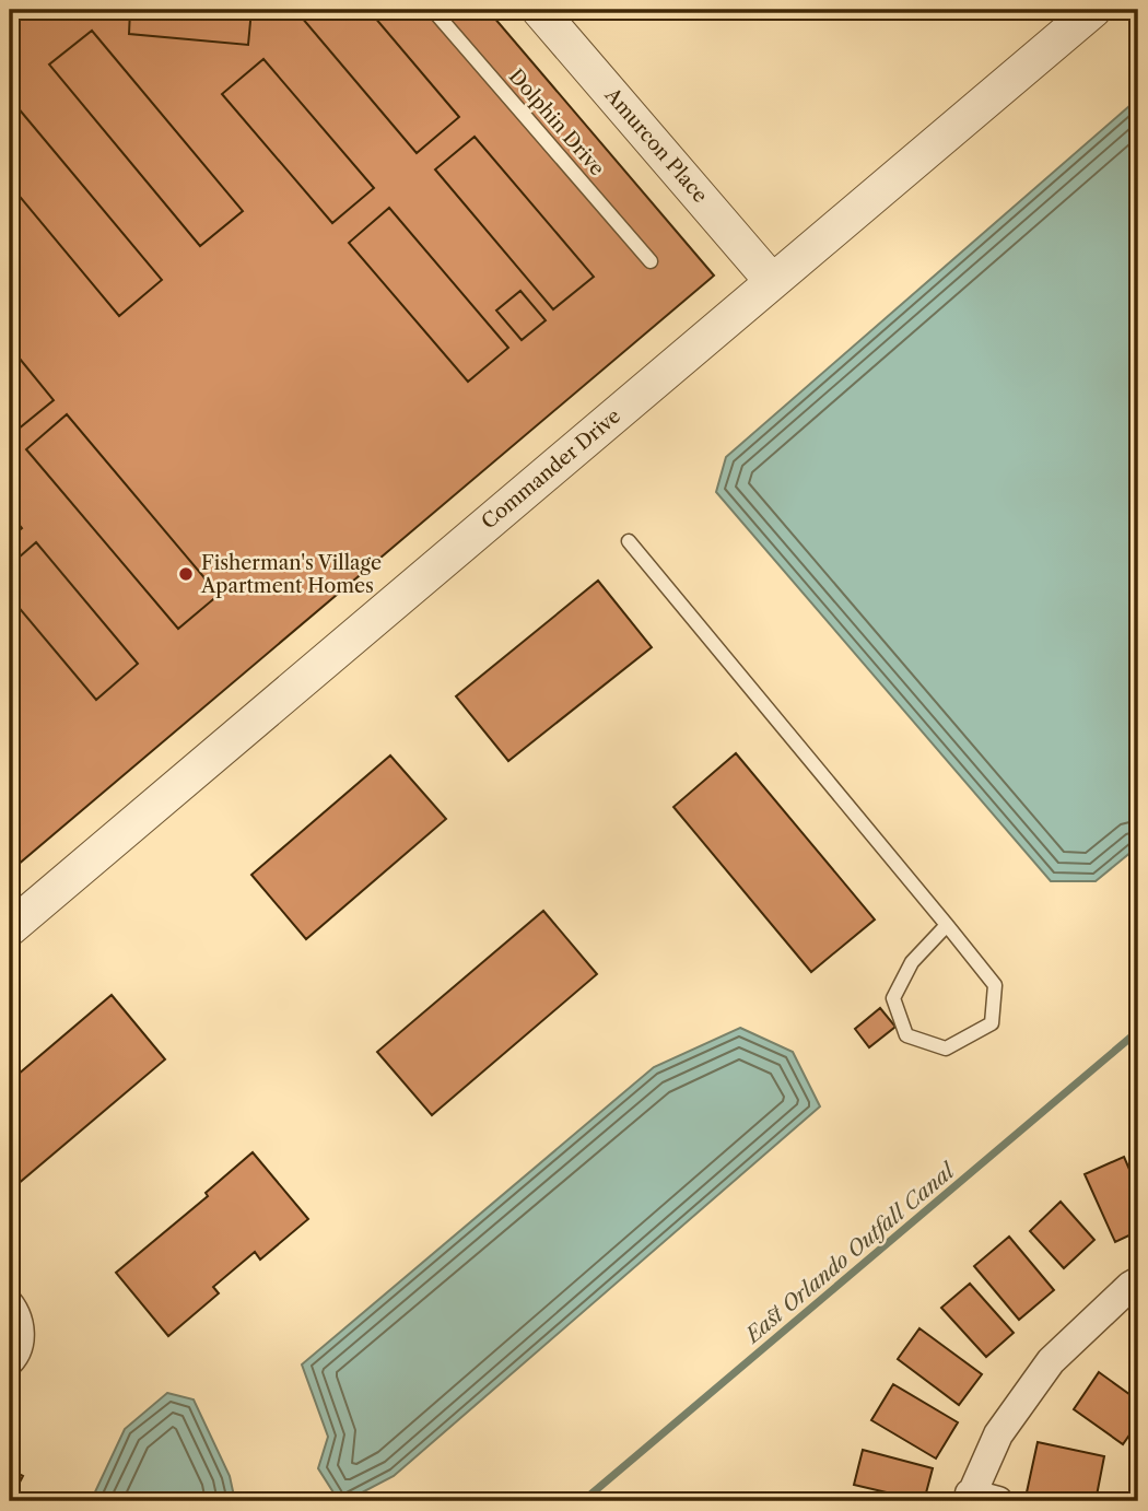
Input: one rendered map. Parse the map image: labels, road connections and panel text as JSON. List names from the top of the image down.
{
  "streets": {
    "street": ["Amurcon Place", "Commander Drive"],
    "lane": ["Dolphin Drive"]
  },
  "crossings": [
    ["Amurcon Place", "Commander Drive"]
  ],
  "water": ["East Orlando Outfall Canal"],
  "places": ["Fisherman's Village Apartment Homes"]
}
